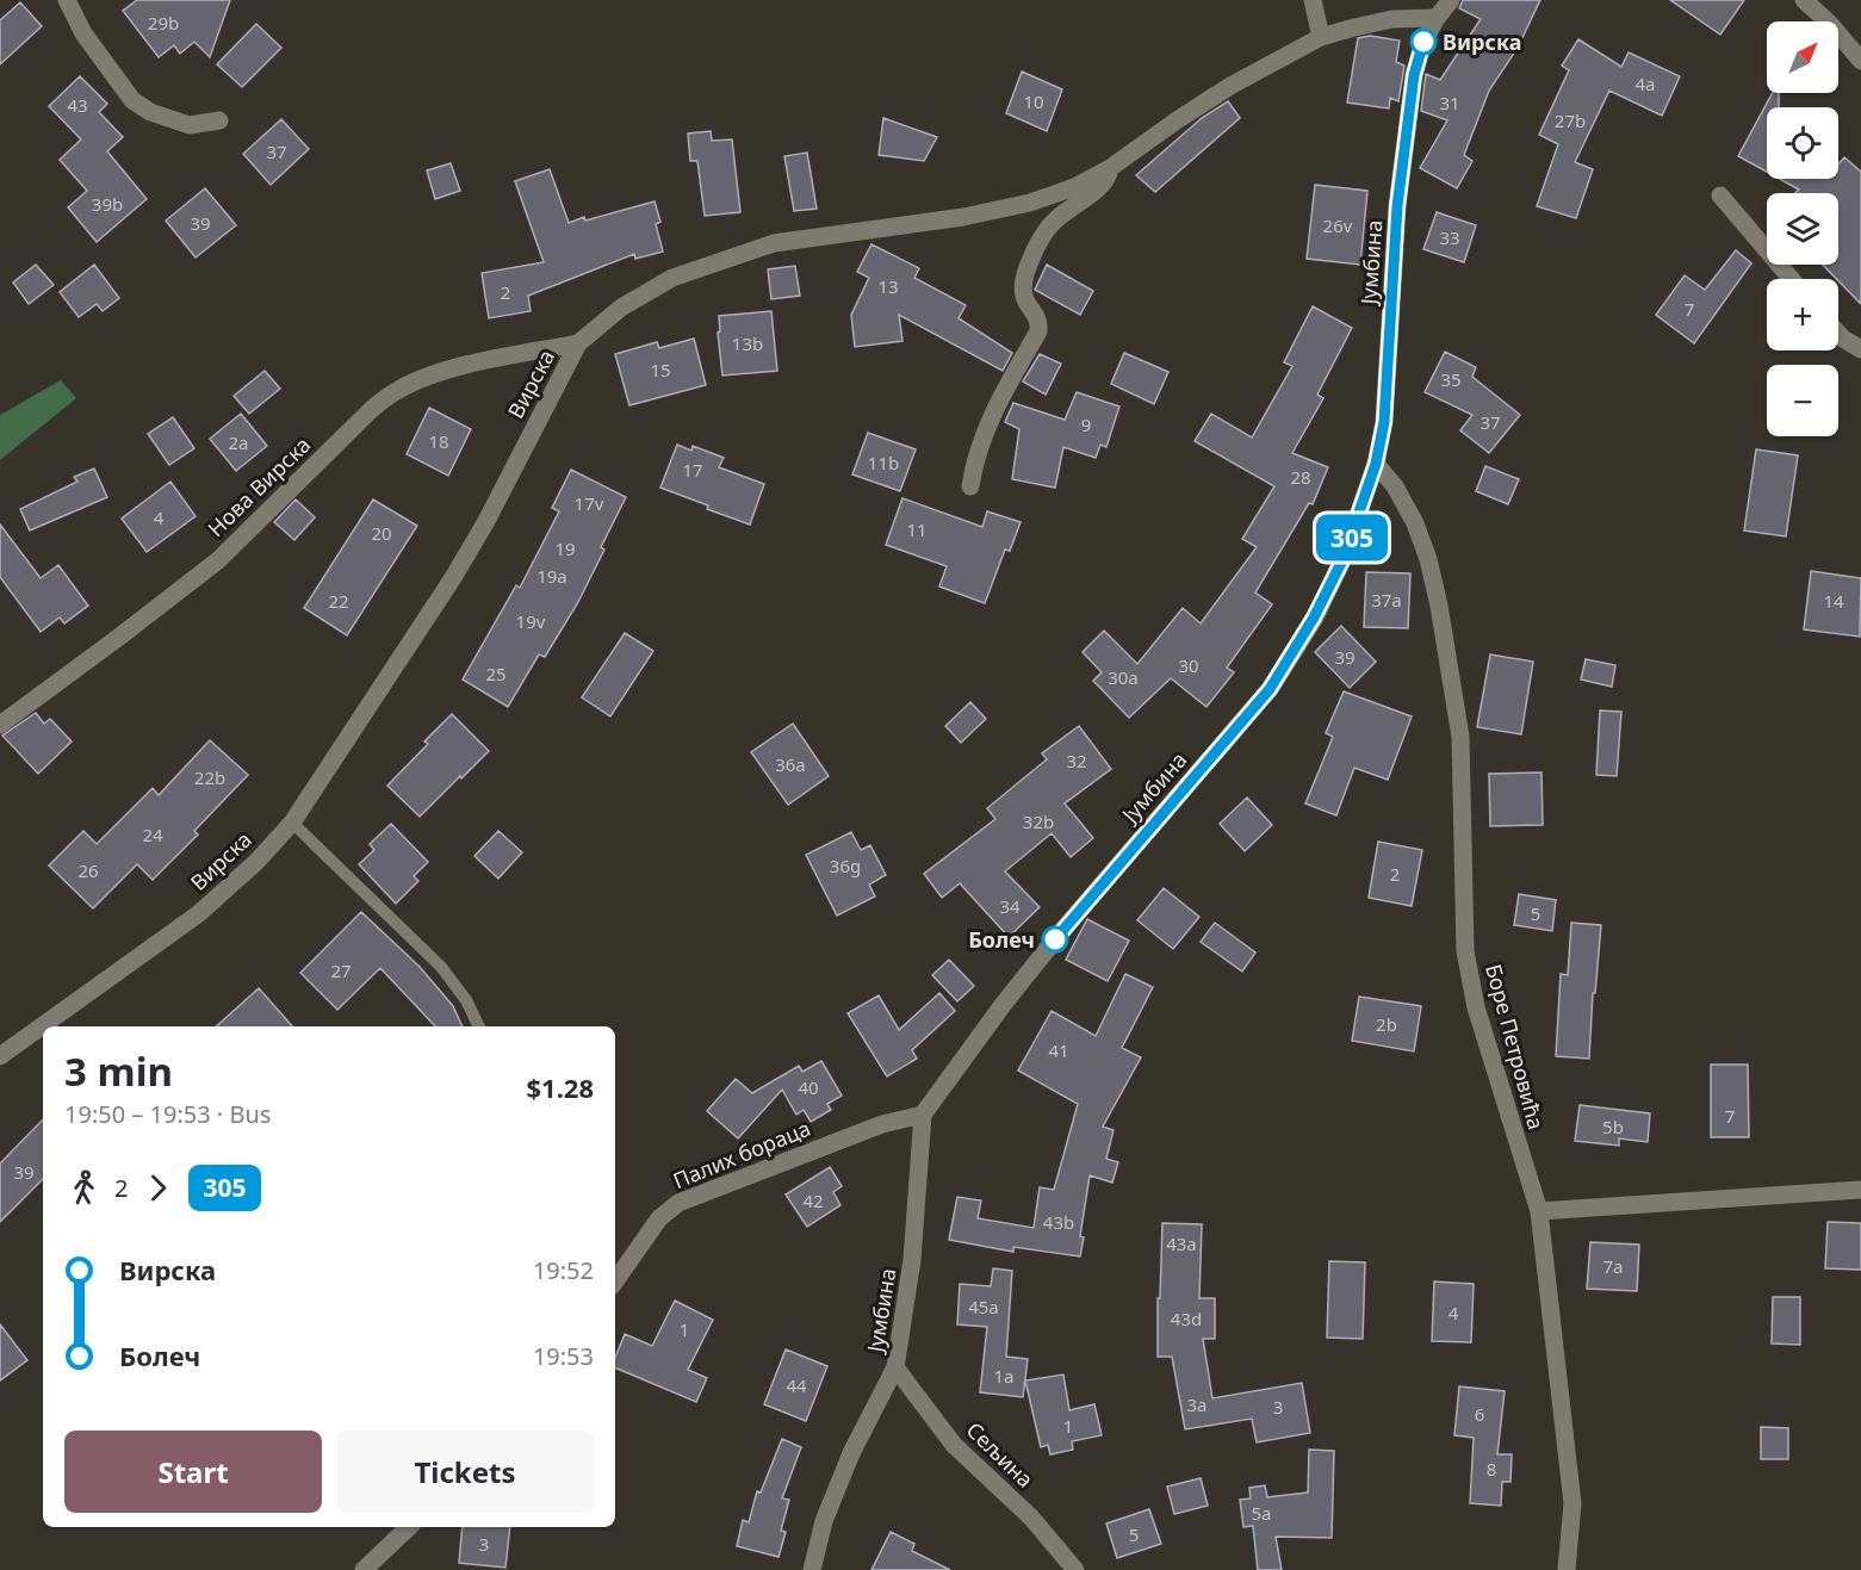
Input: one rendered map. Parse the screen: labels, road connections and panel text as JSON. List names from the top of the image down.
{
  "streets": {
    "street": [
      "Јумбина",
      "Вирска",
      "Нова Вирска",
      "Боре Петровића",
      "Палих бораца",
      "Сељина"
    ]
  },
  "crossings": [
    ["Јумбина", "Вирска"],
    ["Јумбина", "Боре Петровића"],
    ["Јумбина", "Палих бораца"],
    ["Јумбина", "Сељина"],
    ["Вирска", "Нова Вирска"]
  ],
  "places": ["Вирска", "Болеч"],
  "lines": ["bus line 305"],
  "house_numbers": [
    "29b",
    "4a",
    "10",
    "31",
    "43",
    "27b",
    "37",
    "39b",
    "39",
    "26v",
    "33",
    "13",
    "2",
    "7",
    "13b",
    "15",
    "35",
    "37",
    "9",
    "18",
    "2a",
    "11b",
    "17",
    "28",
    "17v",
    "4",
    "11",
    "20",
    "19",
    "19a",
    "37a",
    "22",
    "14",
    "19v",
    "39",
    "30",
    "25",
    "30a",
    "32",
    "36a",
    "22b",
    "32b",
    "24",
    "36g",
    "26",
    "2",
    "34",
    "5",
    "27",
    "2b",
    "41",
    "40",
    "7",
    "5b",
    "39",
    "42",
    "43b",
    "43a",
    "7a",
    "45a",
    "4",
    "43d",
    "1",
    "1a",
    "44",
    "3a",
    "3",
    "6",
    "1",
    "8",
    "5a",
    "5",
    "3"
  ],
  "north": "top right",
  "page": {
    "on_map": "305",
    "map_buttons": ["+", "−"],
    "heading": ["3 min", "19:50 – 19:53 · Bus", "$1.28"],
    "legs": ["2", "305"],
    "list": [
      {
        "name": "Вирска",
        "value": "19:52"
      },
      {
        "name": "Болеч",
        "value": "19:53"
      }
    ],
    "buttons": ["Start", "Tickets"]
  }
}
